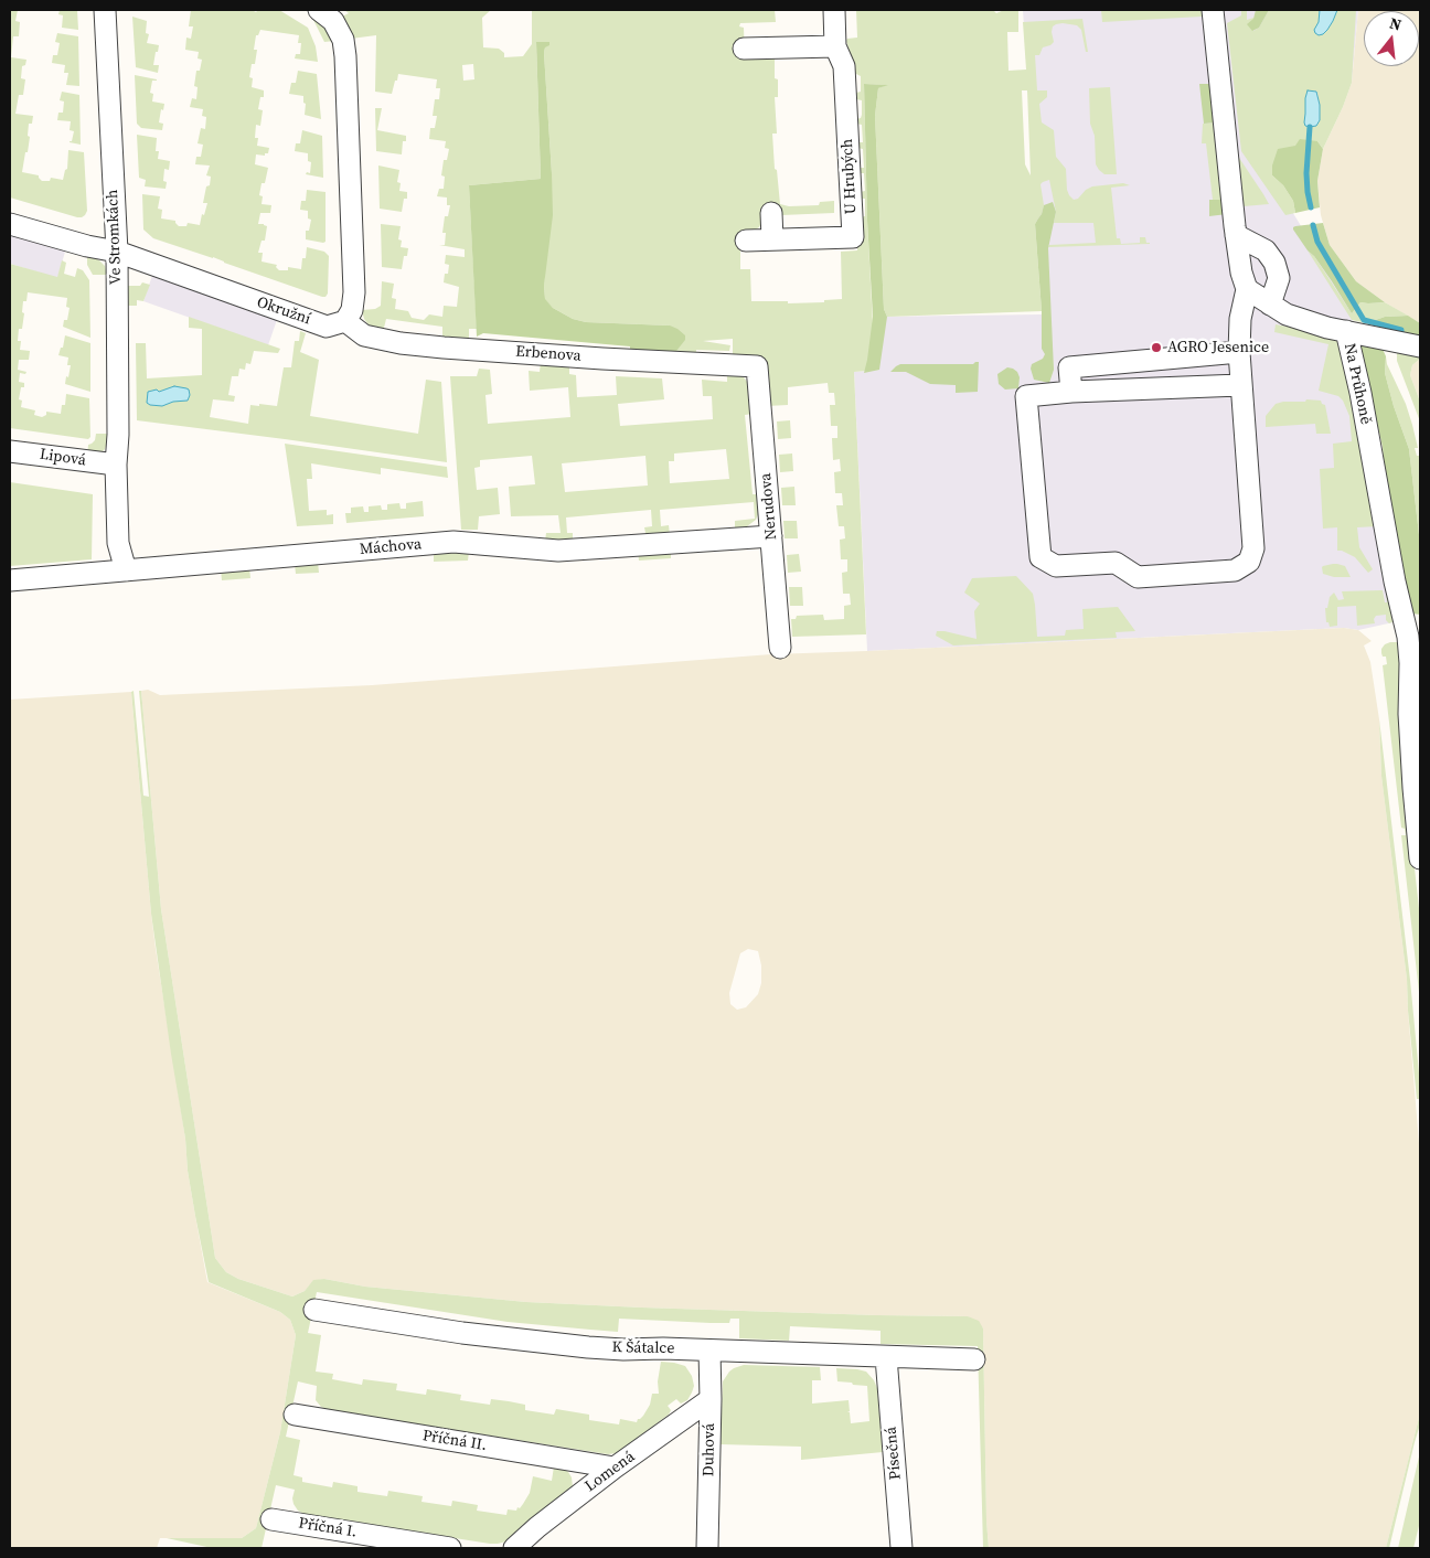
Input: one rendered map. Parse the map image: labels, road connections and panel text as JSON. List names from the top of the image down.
{
  "streets": {
    "street": [
      "U Hrubých",
      "Ve Stromkách",
      "Okružní",
      "Erbenova",
      "Na Průhoně",
      "Lipová",
      "Nerudova",
      "Máchova",
      "K Šátalce",
      "Příčná II.",
      "Duhová",
      "Písečná",
      "Lomená",
      "Příčná I."
    ]
  },
  "crossings": [
    ["Ve Stromkách", "Okružní"],
    ["Ve Stromkách", "Lipová"],
    ["Ve Stromkách", "Máchova"],
    ["Okružní", "Erbenova"],
    ["Erbenova", "Nerudova"],
    ["Nerudova", "Máchova"],
    ["K Šátalce", "Duhová"],
    ["K Šátalce", "Písečná"],
    ["Příčná II.", "Lomená"],
    ["Duhová", "Lomená"]
  ],
  "places": ["AGRO Jesenice"],
  "north": "top"
}
